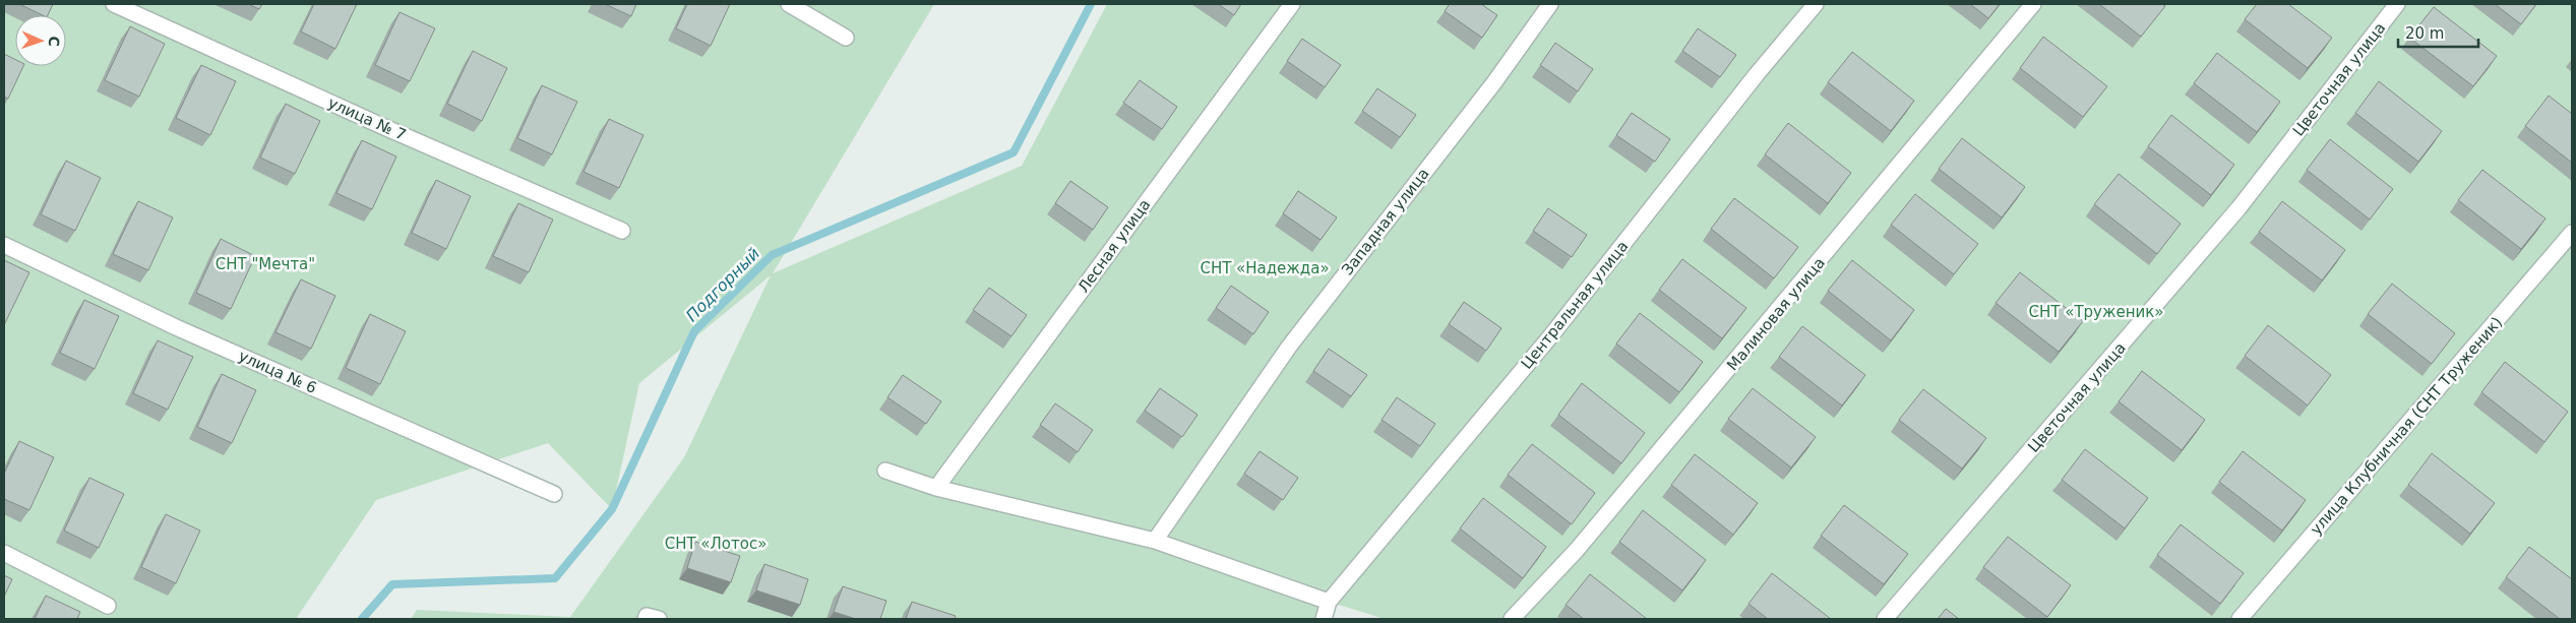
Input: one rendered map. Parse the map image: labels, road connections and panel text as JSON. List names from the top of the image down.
{
  "streets": {
    "street": [
      "Цветочная улица",
      "улица № 7",
      "Западная улица",
      "Лесная улица",
      "Центральная улица",
      "Малиновая улица",
      "улица № 6",
      "улица Клубничная (СНТ Труженик)"
    ]
  },
  "water": ["Подгорный"],
  "parks": [
    "СНТ \"Мечта\"",
    "СНТ «Надежда»",
    "СНТ «Труженик»",
    "СНТ «Лотос»"
  ],
  "scale_bar": "20 m",
  "north": "right"
}
